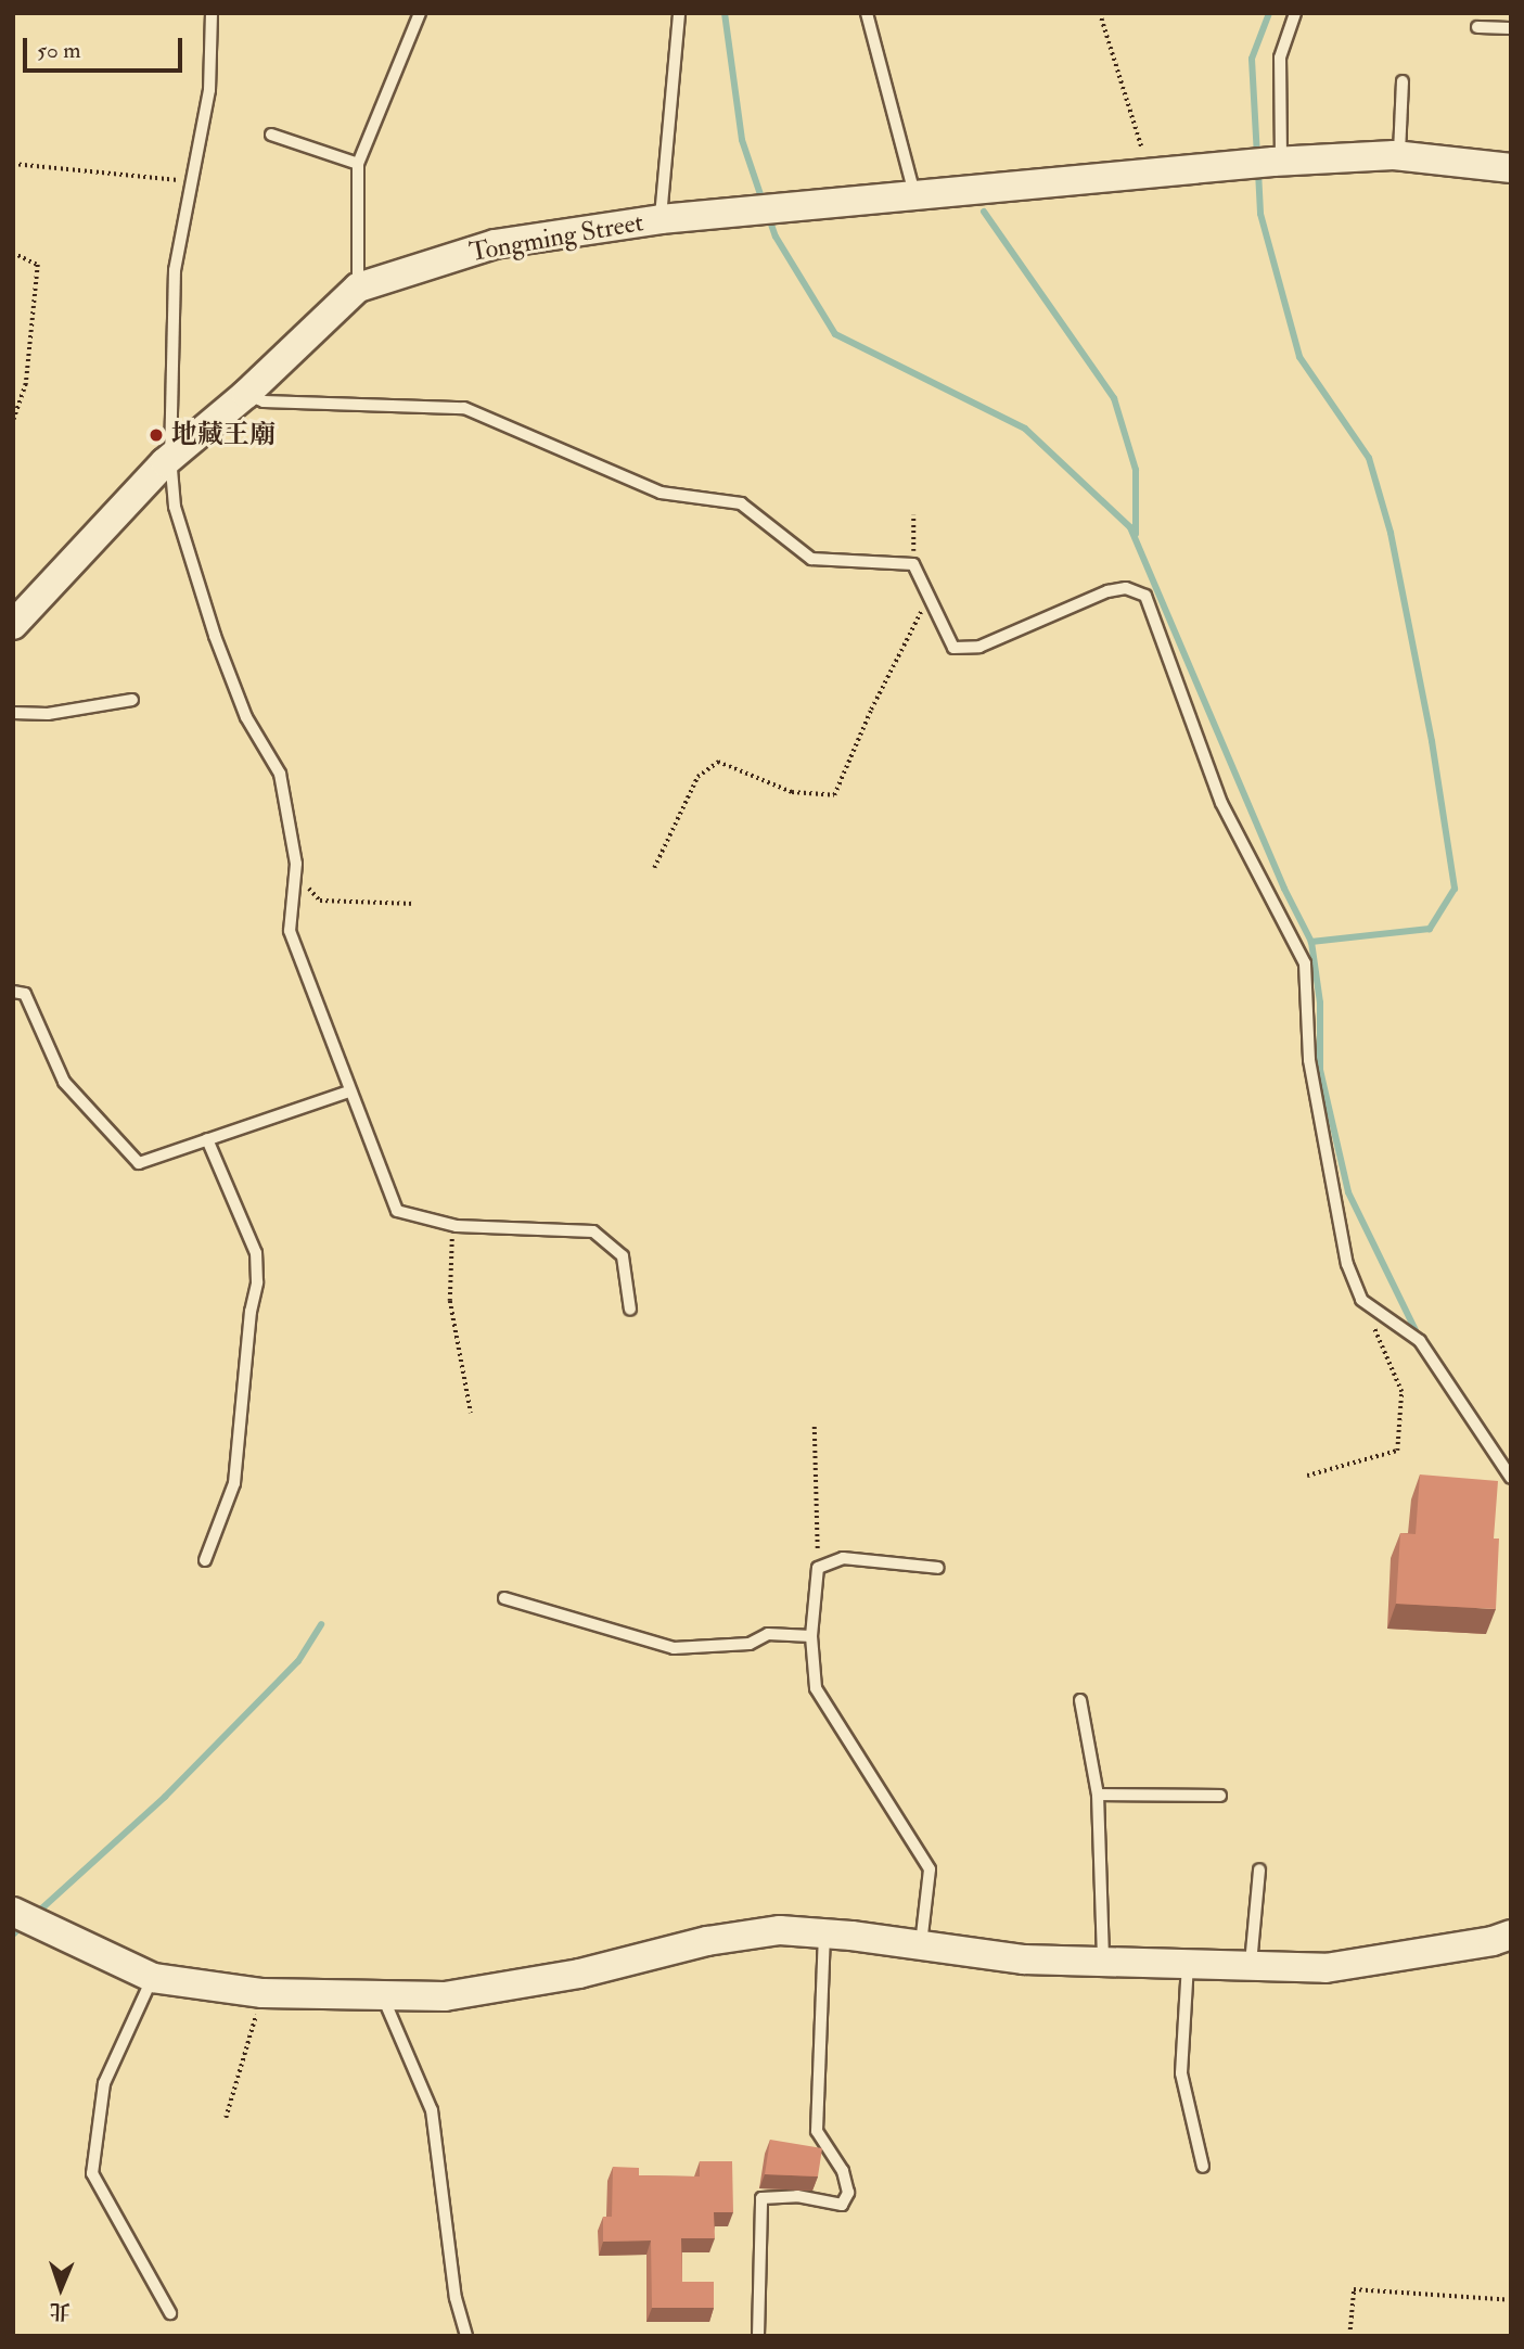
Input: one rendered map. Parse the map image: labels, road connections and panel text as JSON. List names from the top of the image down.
{
  "streets": {
    "street": ["Tongming Street"]
  },
  "places": ["地藏王廟"],
  "scale_bar": "50 m",
  "north": "bottom"
}
